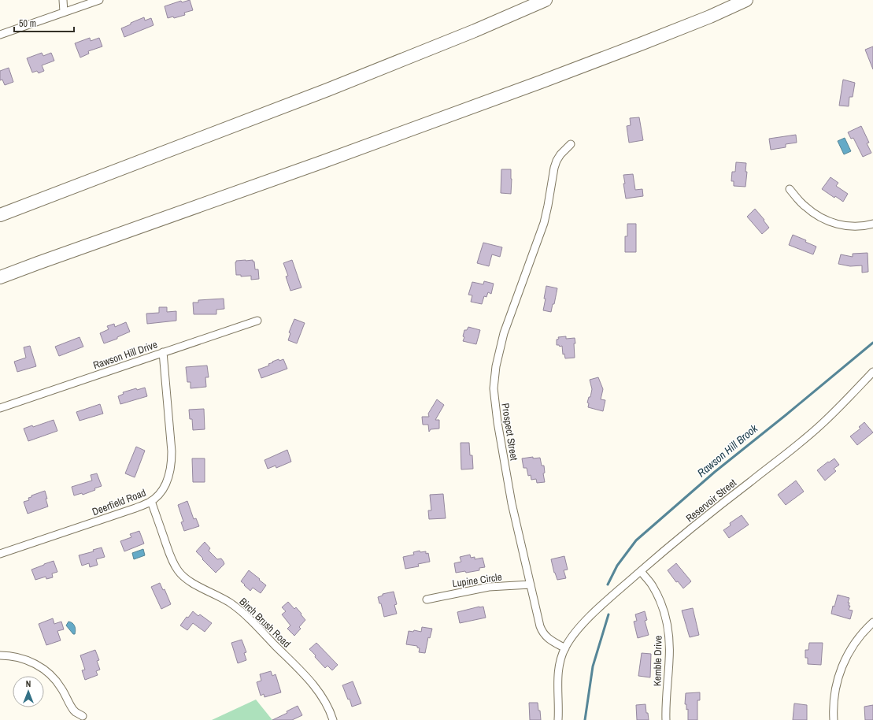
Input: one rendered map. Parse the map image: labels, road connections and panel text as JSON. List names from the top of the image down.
{
  "streets": {
    "street": [
      "Rawson Hill Drive",
      "Prospect Street",
      "Reservoir Street",
      "Deerfield Road",
      "Lupine Circle",
      "Birch Brush Road",
      "Kemble Drive"
    ]
  },
  "crossings": [
    ["Rawson Hill Drive", "Deerfield Road"],
    ["Prospect Street", "Reservoir Street"],
    ["Prospect Street", "Lupine Circle"],
    ["Reservoir Street", "Kemble Drive"],
    ["Deerfield Road", "Birch Brush Road"]
  ],
  "water": ["Rawson Hill Brook"],
  "scale_bar": "50 m",
  "north": "top"
}
